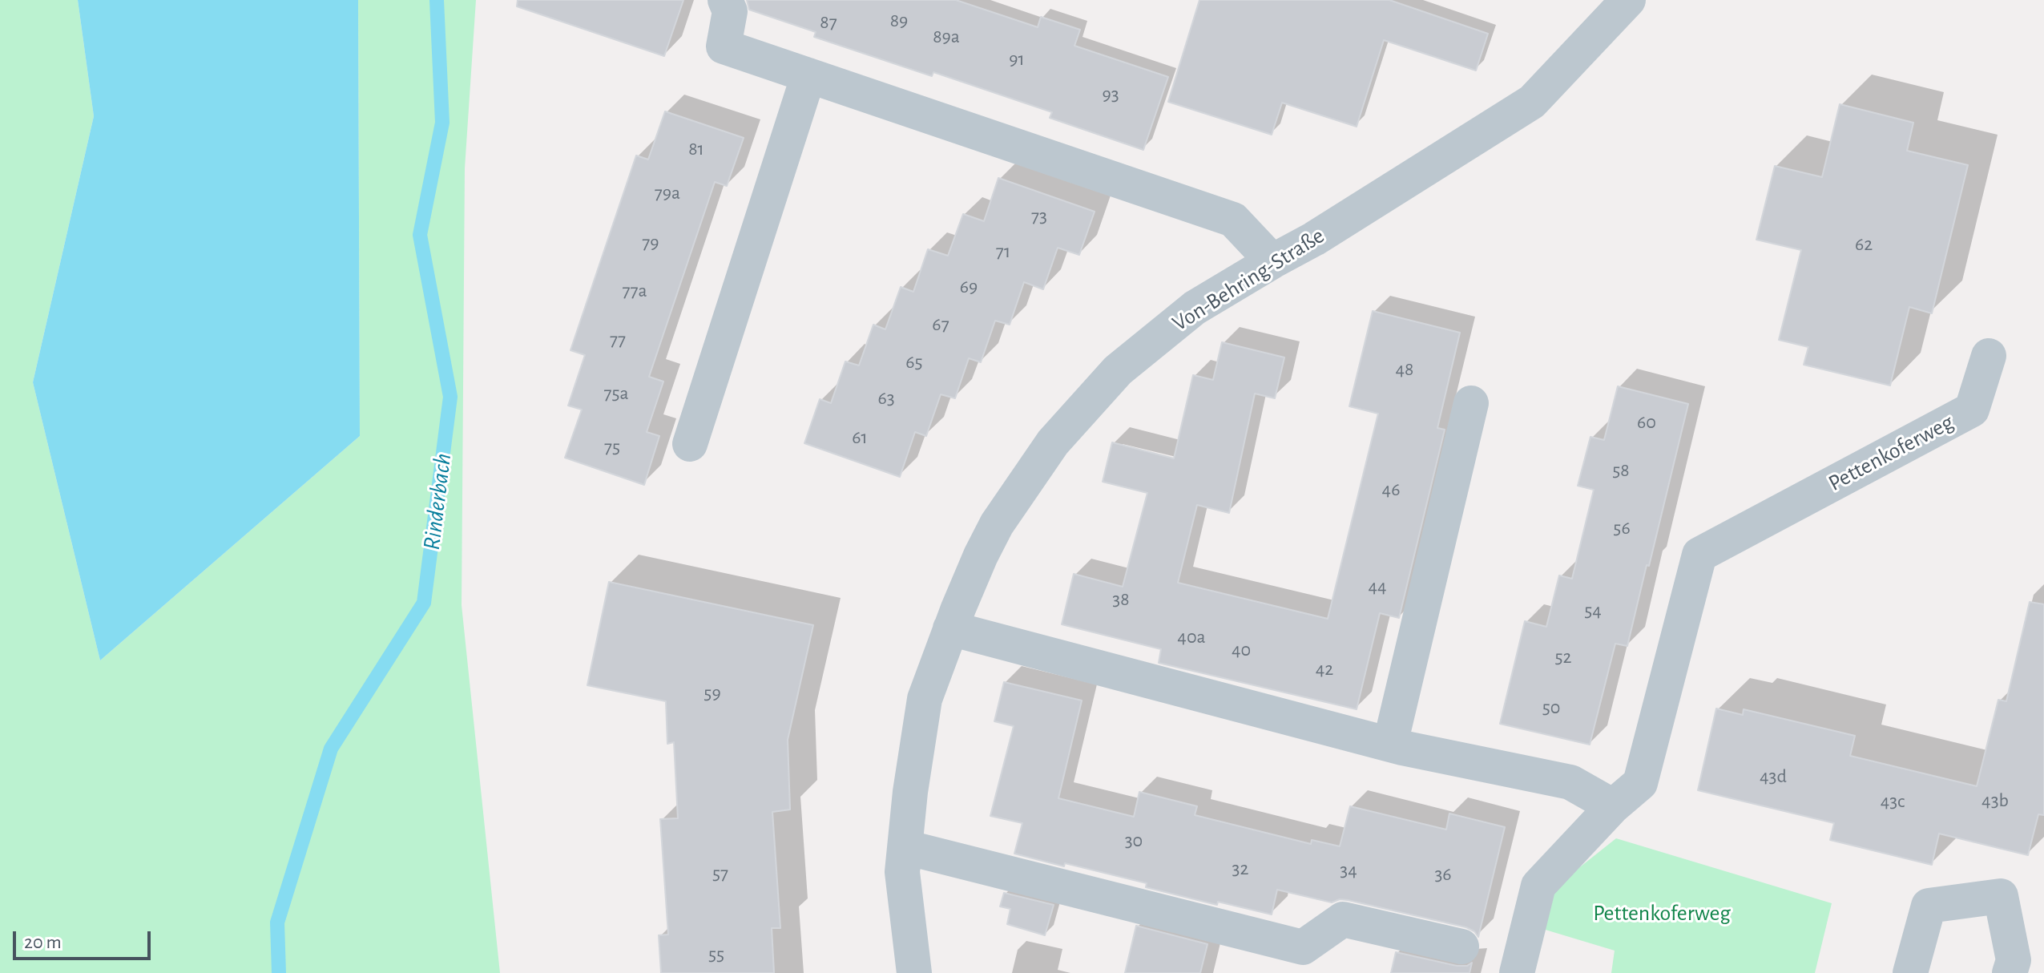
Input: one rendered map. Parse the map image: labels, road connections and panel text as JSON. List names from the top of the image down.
{
  "streets": {
    "street": ["Von-Behring-Straße", "Pettenkoferweg"]
  },
  "water": ["Rinderbach"],
  "parks": ["Pettenkoferweg"],
  "house_numbers": [
    "89",
    "87",
    "89a",
    "91",
    "93",
    "81",
    "79a",
    "73",
    "79",
    "62",
    "71",
    "69",
    "77a",
    "67",
    "77",
    "65",
    "48",
    "75a",
    "63",
    "60",
    "61",
    "75",
    "58",
    "46",
    "56",
    "44",
    "38",
    "54",
    "40a",
    "40",
    "52",
    "42",
    "59",
    "50",
    "43d",
    "43b",
    "43c",
    "30",
    "32",
    "34",
    "57",
    "36",
    "55"
  ],
  "scale_bar": "20 m"
}
